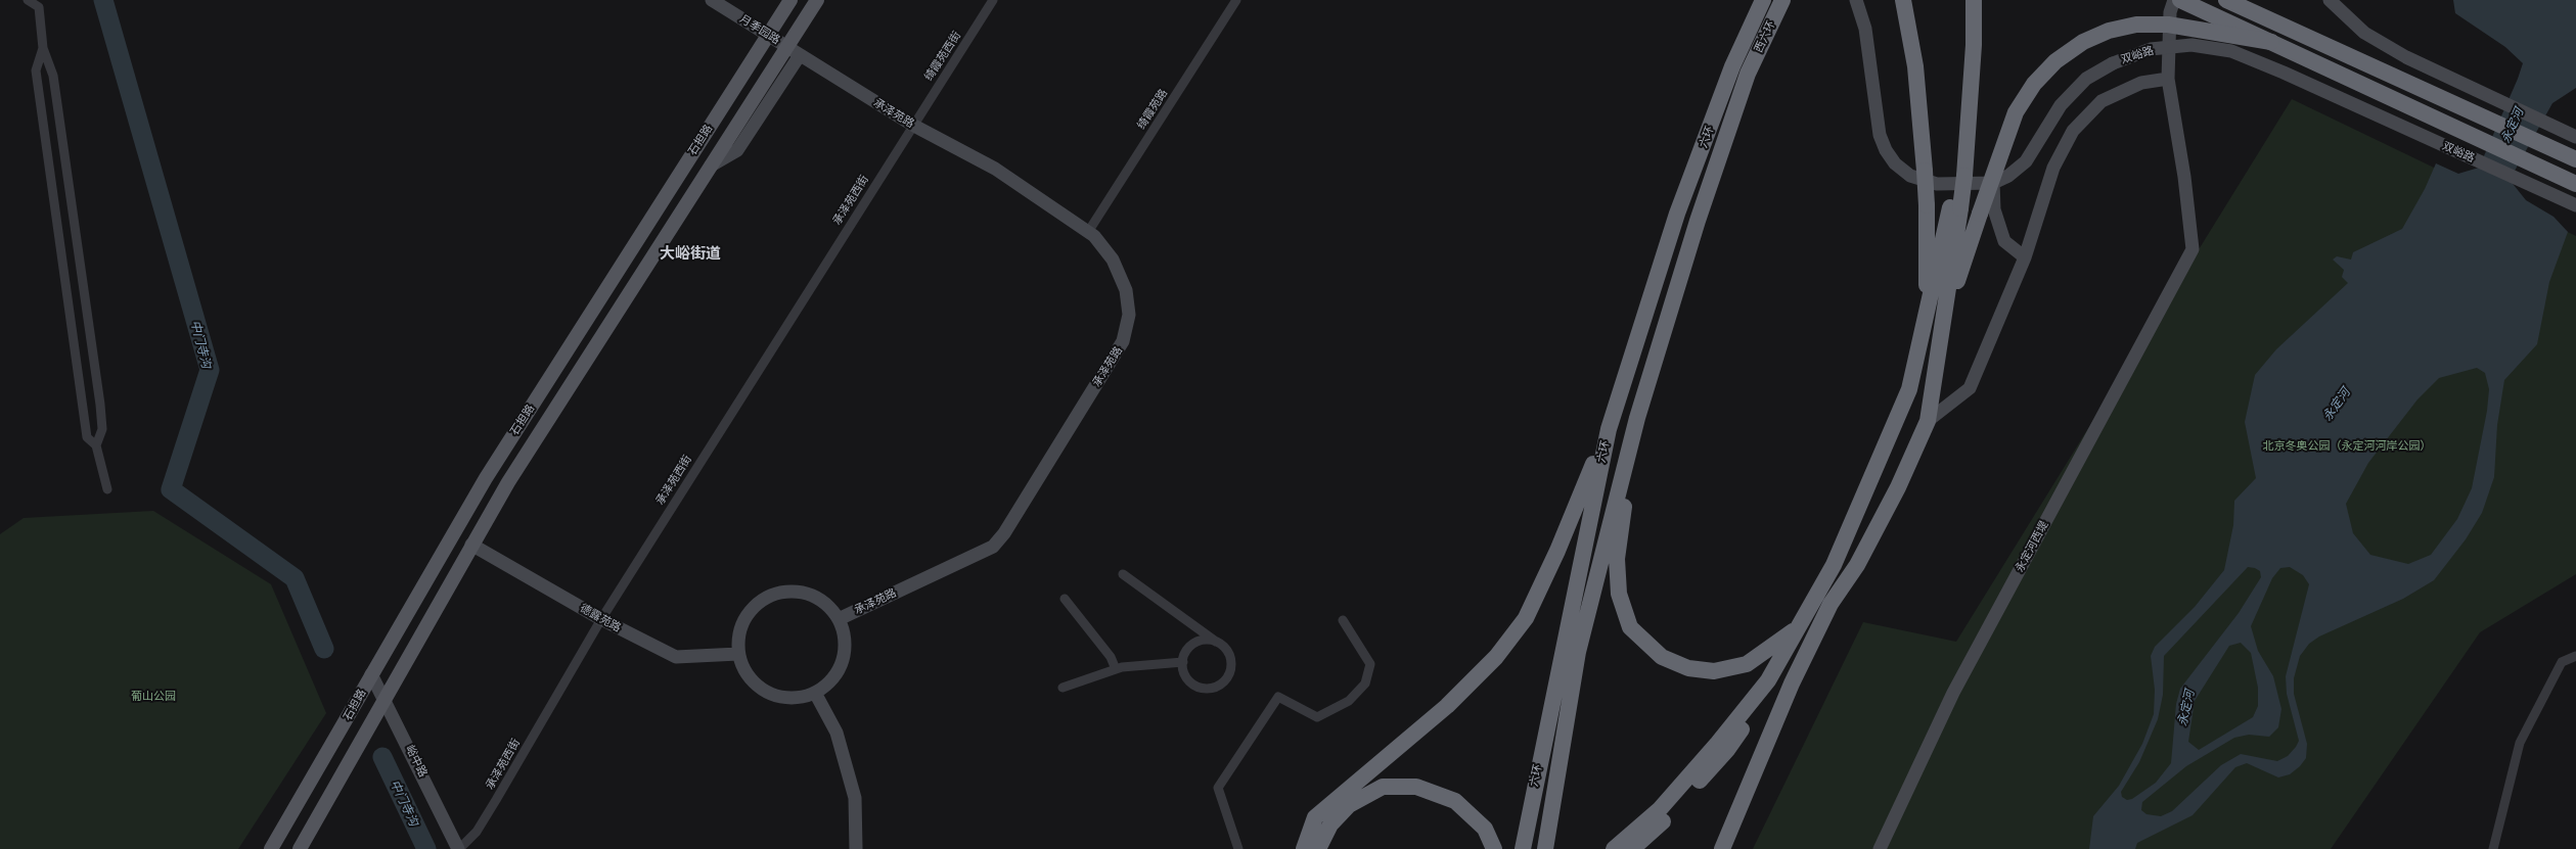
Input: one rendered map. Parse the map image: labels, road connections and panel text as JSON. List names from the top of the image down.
{
  "streets": {
    "highway": ["西六环", "双峪路", "六环"],
    "main road": ["石担路"],
    "street": [
      "月季园路",
      "绮霞苑西街",
      "绮霞苑路",
      "承泽苑路",
      "承泽苑西街",
      "永定河西堤",
      "德露苑路",
      "峪中路"
    ]
  },
  "crossings": [
    ["月季园路", "承泽苑路"],
    ["月季园路", "石担路"],
    ["西六环", "六环"],
    ["绮霞苑西街", "承泽苑路"],
    ["绮霞苑西街", "承泽苑西街"],
    ["绮霞苑路", "承泽苑路"],
    ["承泽苑路", "石担路"],
    ["承泽苑路", "承泽苑西街"],
    ["承泽苑路", "德露苑路"],
    ["石担路", "德露苑路"],
    ["石担路", "峪中路"],
    ["承泽苑西街", "德露苑路"],
    ["承泽苑西街", "峪中路"]
  ],
  "districts": ["大峪街道"],
  "water": ["永定河", "中门寺沟"],
  "parks": ["北京冬奥公园（永定河河岸公园）", "葡山公园"]
}
